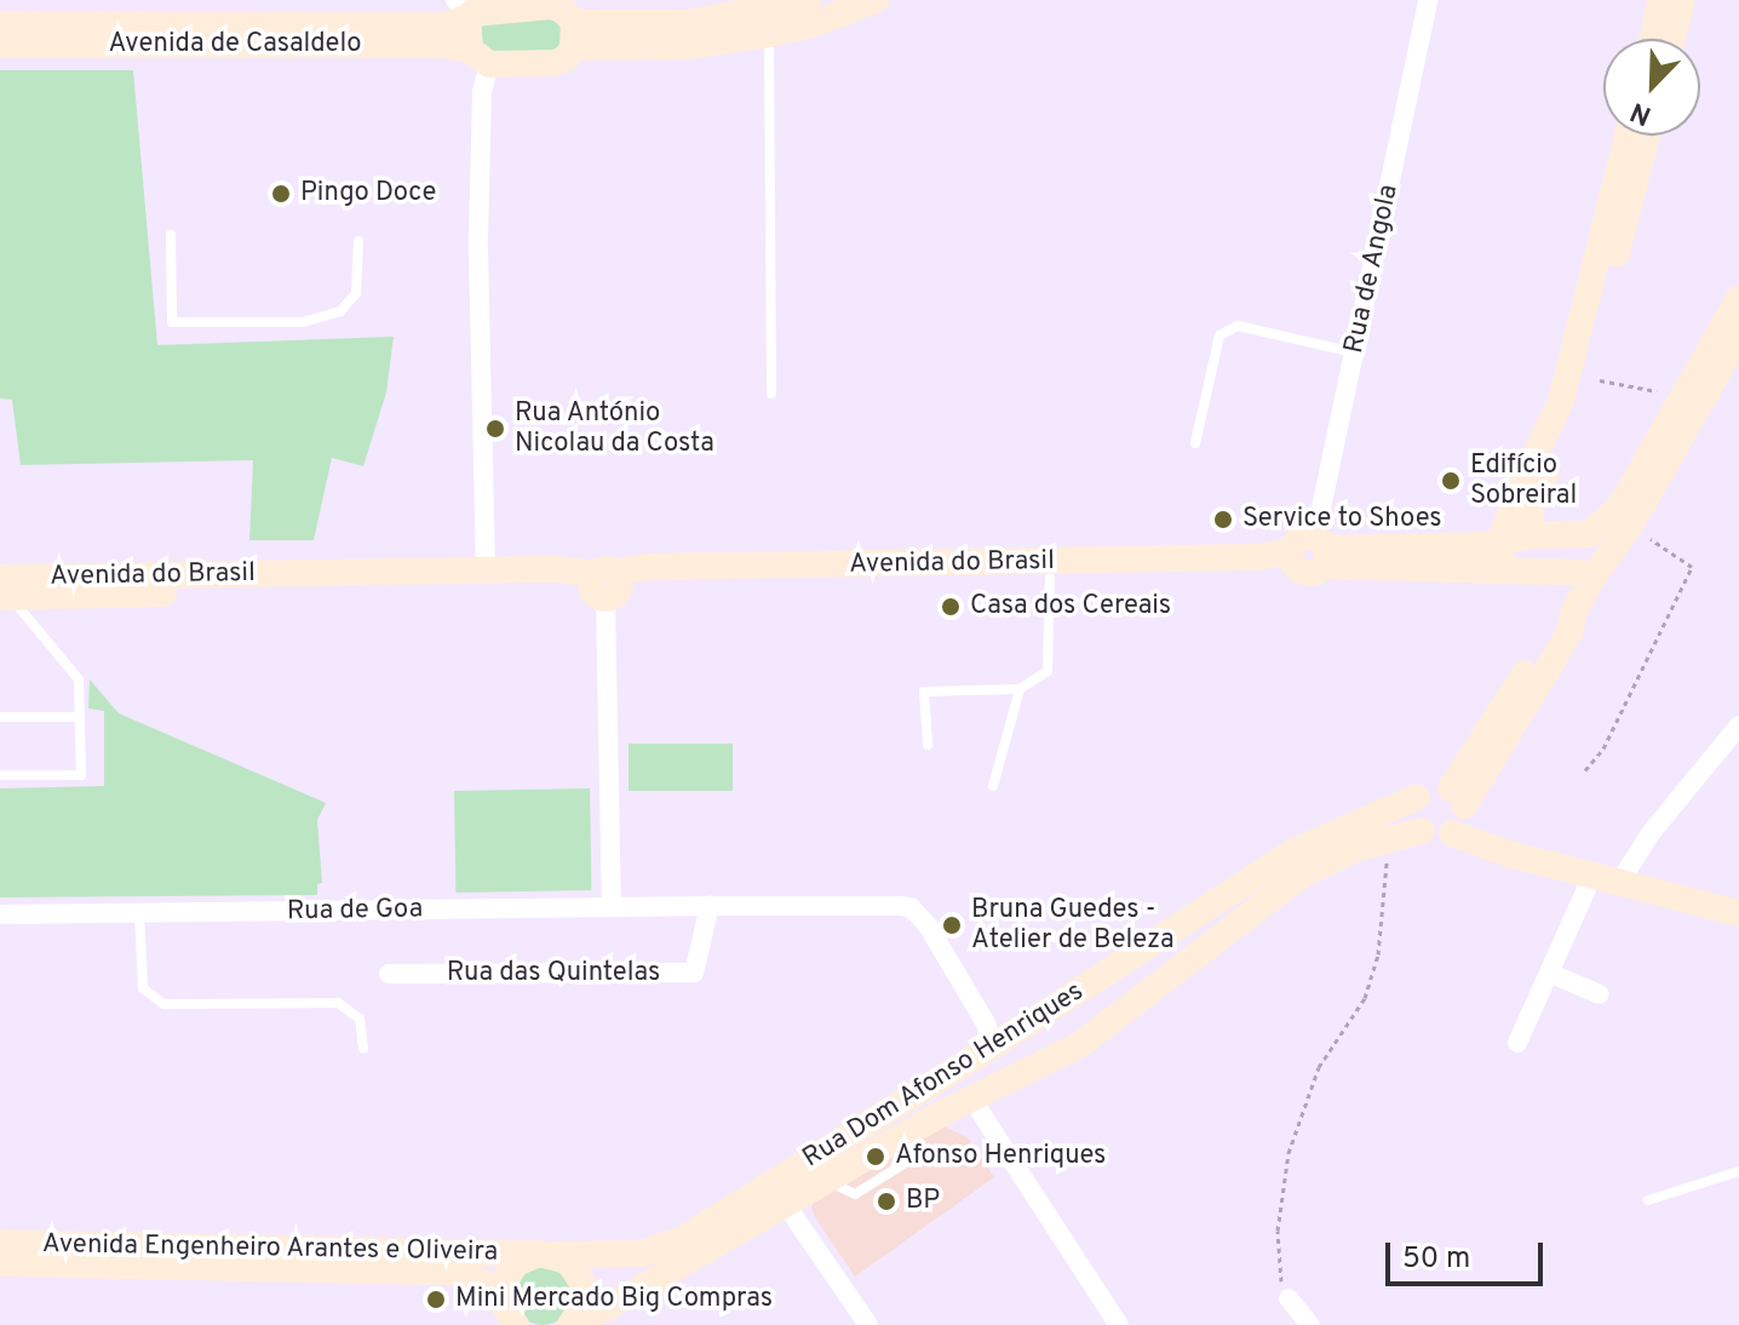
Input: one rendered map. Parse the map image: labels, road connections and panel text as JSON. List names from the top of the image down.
{
  "streets": {
    "street": [
      "Avenida de Casaldelo",
      "Rua de Angola",
      "Avenida do Brasil",
      "Rua de Goa",
      "Rua das Quintelas",
      "Rua Dom Afonso Henriques",
      "Avenida Engenheiro Arantes e Oliveira"
    ]
  },
  "crossings": [
    ["Rua de Angola", "Avenida do Brasil"],
    ["Rua de Goa", "Rua das Quintelas"],
    ["Rua Dom Afonso Henriques", "Avenida Engenheiro Arantes e Oliveira"]
  ],
  "places": [
    "Pingo Doce",
    "Rua António Nicolau da Costa",
    "Edifício Sobreiral",
    "Service to Shoes",
    "Casa dos Cereais",
    "Bruna Guedes - Atelier de Beleza",
    "Afonso Henriques",
    "BP",
    "Mini Mercado Big Compras"
  ],
  "scale_bar": "50 m",
  "north": "bottom left"
}
